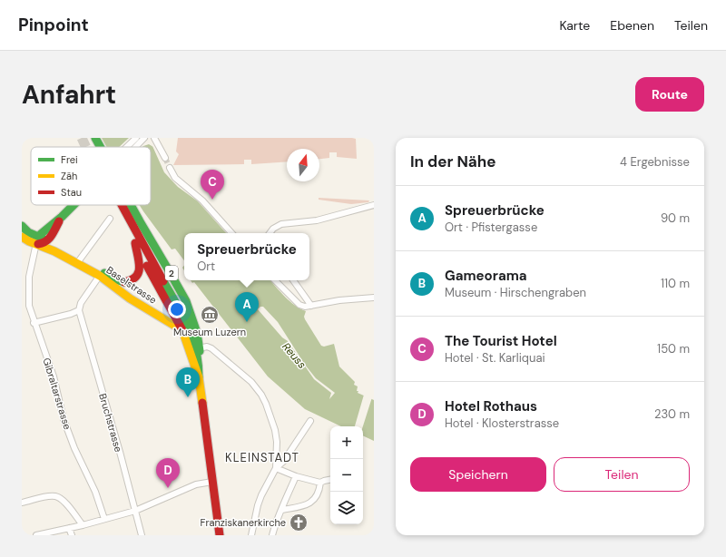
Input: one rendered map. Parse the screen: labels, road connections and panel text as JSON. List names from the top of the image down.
{
  "streets": {
    "main road": ["2", "Baselstrasse"],
    "street": ["Gibraltarstrasse", "Bruchstrasse"]
  },
  "crossings": [
    ["2", "Baselstrasse"],
    ["Baselstrasse", "Gibraltarstrasse"]
  ],
  "districts": ["KLEINSTADT"],
  "water": ["Reuss"],
  "places": {
    "museum": ["Museum Luzern"],
    "church": ["Franziskanerkirche"]
  },
  "legend": ["Frei", "Zäh", "Stau"],
  "north": "top",
  "page": {
    "header": "Pinpoint",
    "nav": ["Karte", "Ebenen", "Teilen"],
    "buttons": [
      "Route",
      ["Speichern", "Teilen"]
    ],
    "title": "Anfahrt",
    "heading": ["In der Nähe", "4 Ergebnisse"],
    "pins": [
      "C",
      "A",
      "B",
      "D"
    ],
    "list": [
      {
        "mark": "A",
        "name": "Spreuerbrücke",
        "note": "Ort · Pfistergasse",
        "value": "90 m"
      },
      {
        "mark": "B",
        "name": "Gameorama",
        "note": "Museum · Hirschengraben",
        "value": "110 m"
      },
      {
        "mark": "C",
        "name": "The Tourist Hotel",
        "note": "Hotel · St. Karliquai",
        "value": "150 m"
      },
      {
        "mark": "D",
        "name": "Hotel Rothaus",
        "note": "Hotel · Klosterstrasse",
        "value": "230 m"
      }
    ],
    "popup": ["Spreuerbrücke", "Ort"],
    "map_buttons": ["+", "−"]
  }
}
